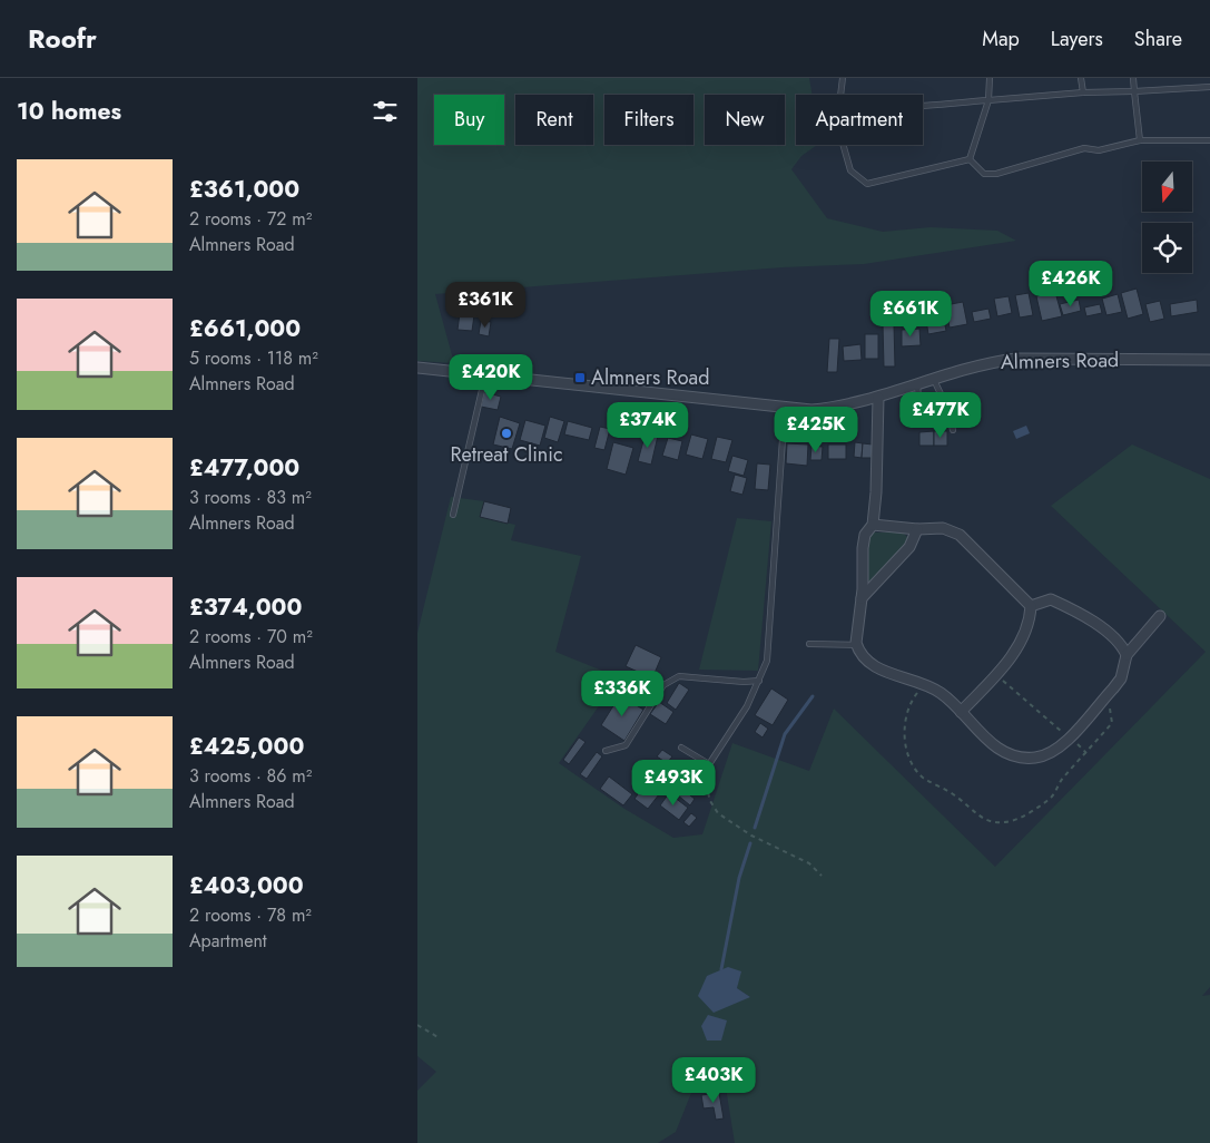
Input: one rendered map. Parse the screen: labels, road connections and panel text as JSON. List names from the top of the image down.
{
  "streets": {
    "street": ["Almners Road"]
  },
  "places": {
    "transit": ["Almners Road"],
    "other": ["Retreat Clinic"]
  },
  "north": "bottom",
  "page": {
    "header": "Roofr",
    "nav": ["Map", "Layers", "Share"],
    "heading": "10 homes",
    "chip": [
      "Buy",
      "Rent",
      "Filters",
      "New",
      "Apartment"
    ],
    "list": [
      {
        "name": "£361,000",
        "note": "2 rooms · 72 m² · Almners Road"
      },
      {
        "name": "£661,000",
        "note": "5 rooms · 118 m² · Almners Road"
      },
      {
        "name": "£477,000",
        "note": "3 rooms · 83 m² · Almners Road"
      },
      {
        "name": "£374,000",
        "note": "2 rooms · 70 m² · Almners Road"
      },
      {
        "name": "£425,000",
        "note": "3 rooms · 86 m² · Almners Road"
      },
      {
        "name": "£403,000",
        "note": "2 rooms · 78 m² · Apartment"
      }
    ],
    "price": [
      "£426K",
      "£361K",
      "£661K",
      "£420K",
      "£477K",
      "£374K",
      "£425K",
      "£336K",
      "£493K",
      "£403K"
    ]
  }
}
